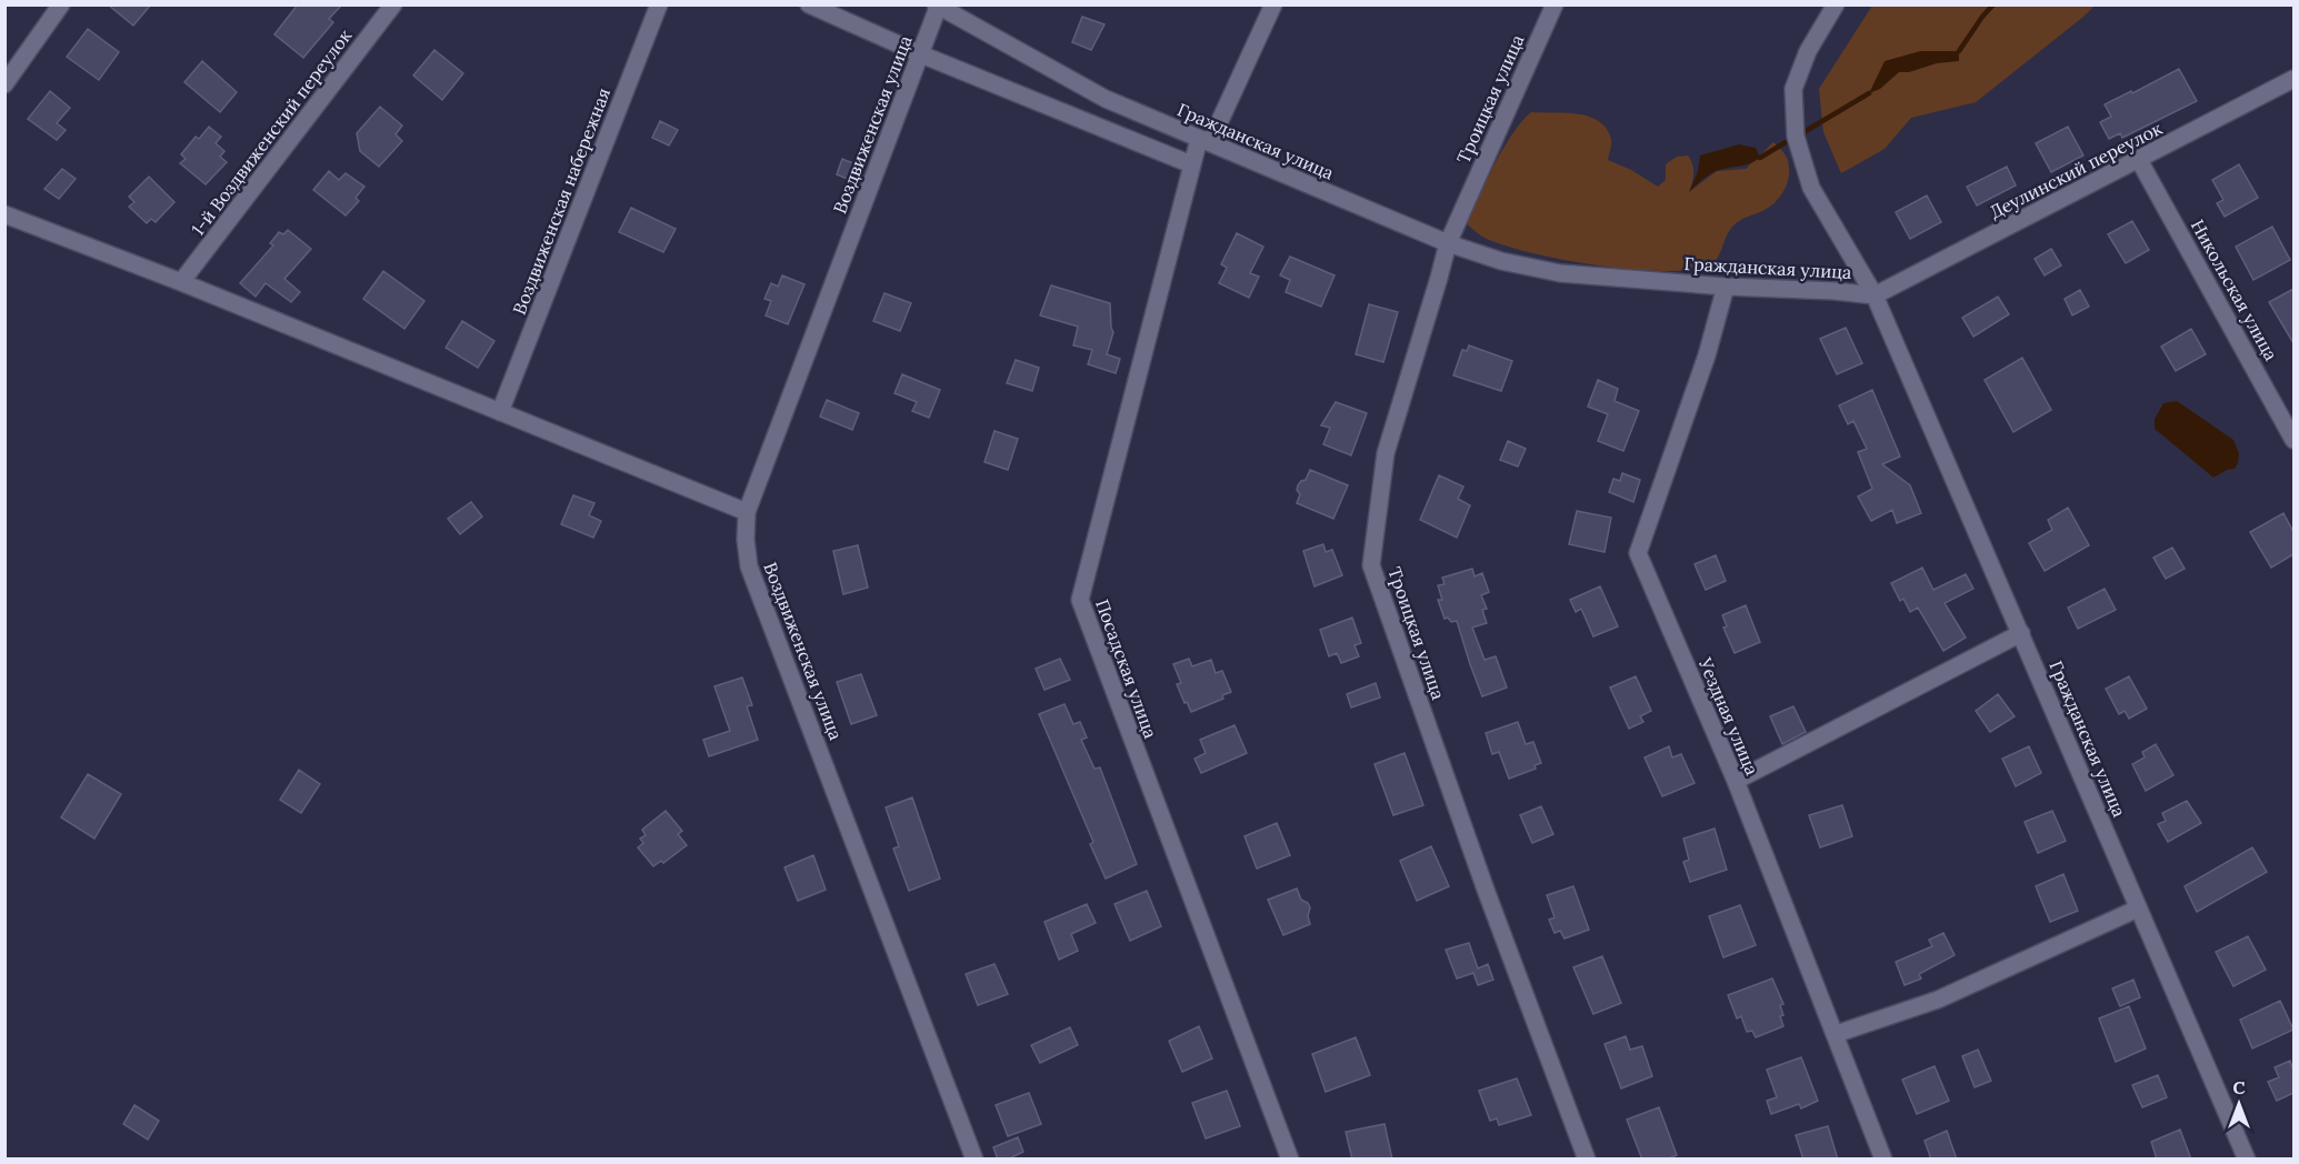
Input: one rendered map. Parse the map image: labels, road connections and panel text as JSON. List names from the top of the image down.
{
  "streets": {
    "street": [
      "Троицкая улица",
      "Воздвиженская улица",
      "1-й Воздвиженский переулок",
      "Гражданская улица",
      "Деулинский переулок",
      "Воздвиженская набережная",
      "Никольская улица",
      "Посадская улица",
      "Уездная улица"
    ]
  },
  "crossings": [
    ["Троицкая улица", "Гражданская улица"],
    ["Воздвиженская улица", "Гражданская улица"],
    ["Гражданская улица", "Деулинский переулок"],
    ["Гражданская улица", "Посадская улица"],
    ["Гражданская улица", "Уездная улица"],
    ["Деулинский переулок", "Никольская улица"]
  ],
  "north": "top"
}
